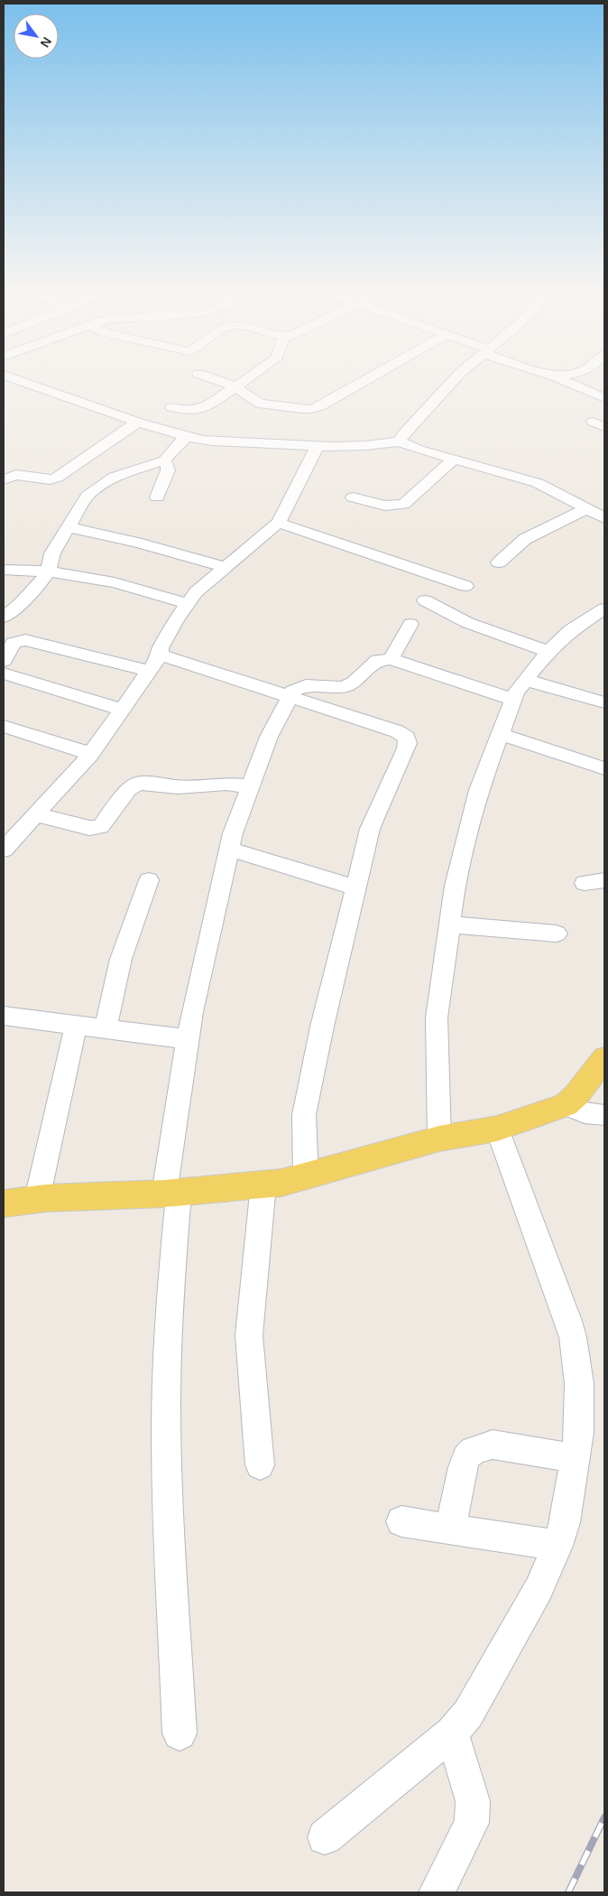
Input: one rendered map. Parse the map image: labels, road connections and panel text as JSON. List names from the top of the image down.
{
  "north": "bottom right"
}
